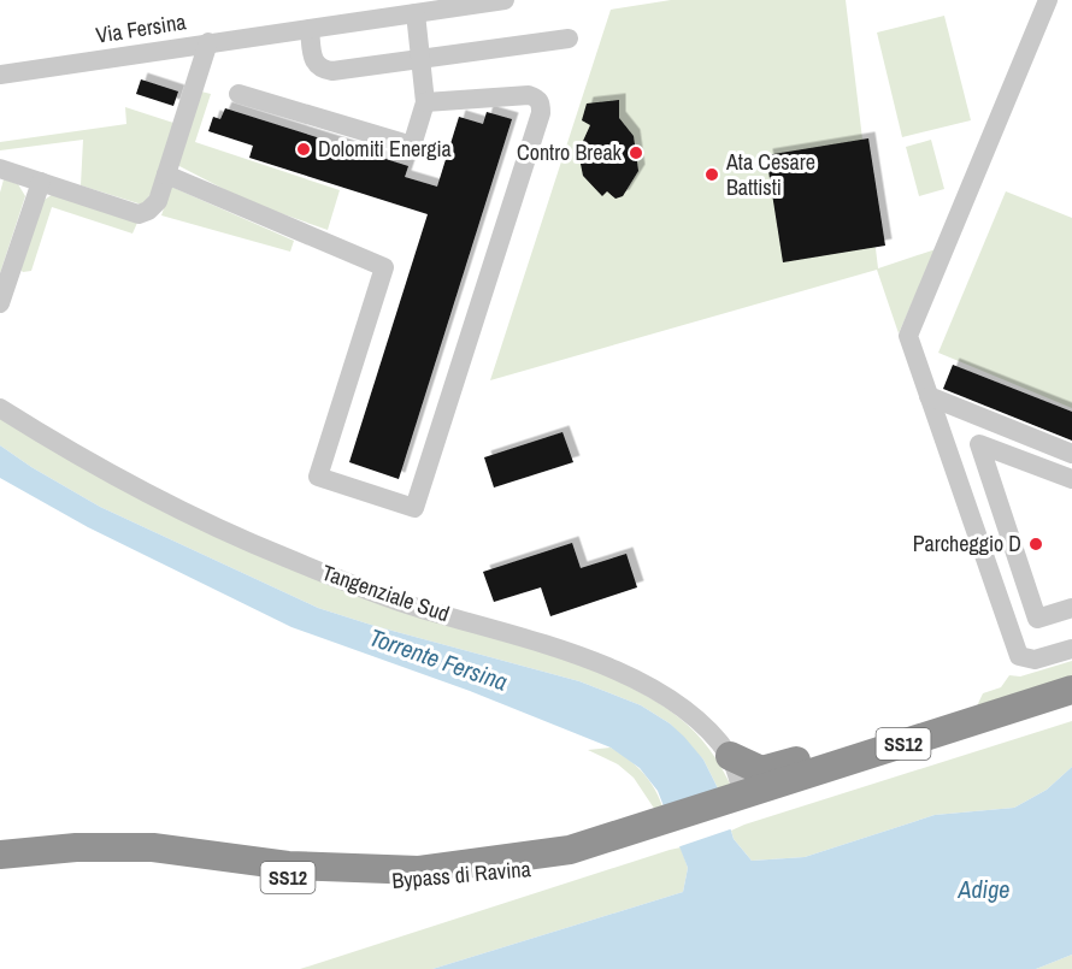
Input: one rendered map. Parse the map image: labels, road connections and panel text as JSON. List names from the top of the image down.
{
  "streets": {
    "highway": ["SS12", "Bypass di Ravina"],
    "street": ["Via Fersina", "Tangenziale Sud"]
  },
  "crossings": [
    ["Tangenziale Sud", "SS12"],
    ["SS12", "Bypass di Ravina"]
  ],
  "water": ["Torrente Fersina", "Adige"],
  "places": [
    "Dolomiti Energia",
    "Contro Break",
    "Ata Cesare Battisti",
    "Parcheggio D"
  ]
}
